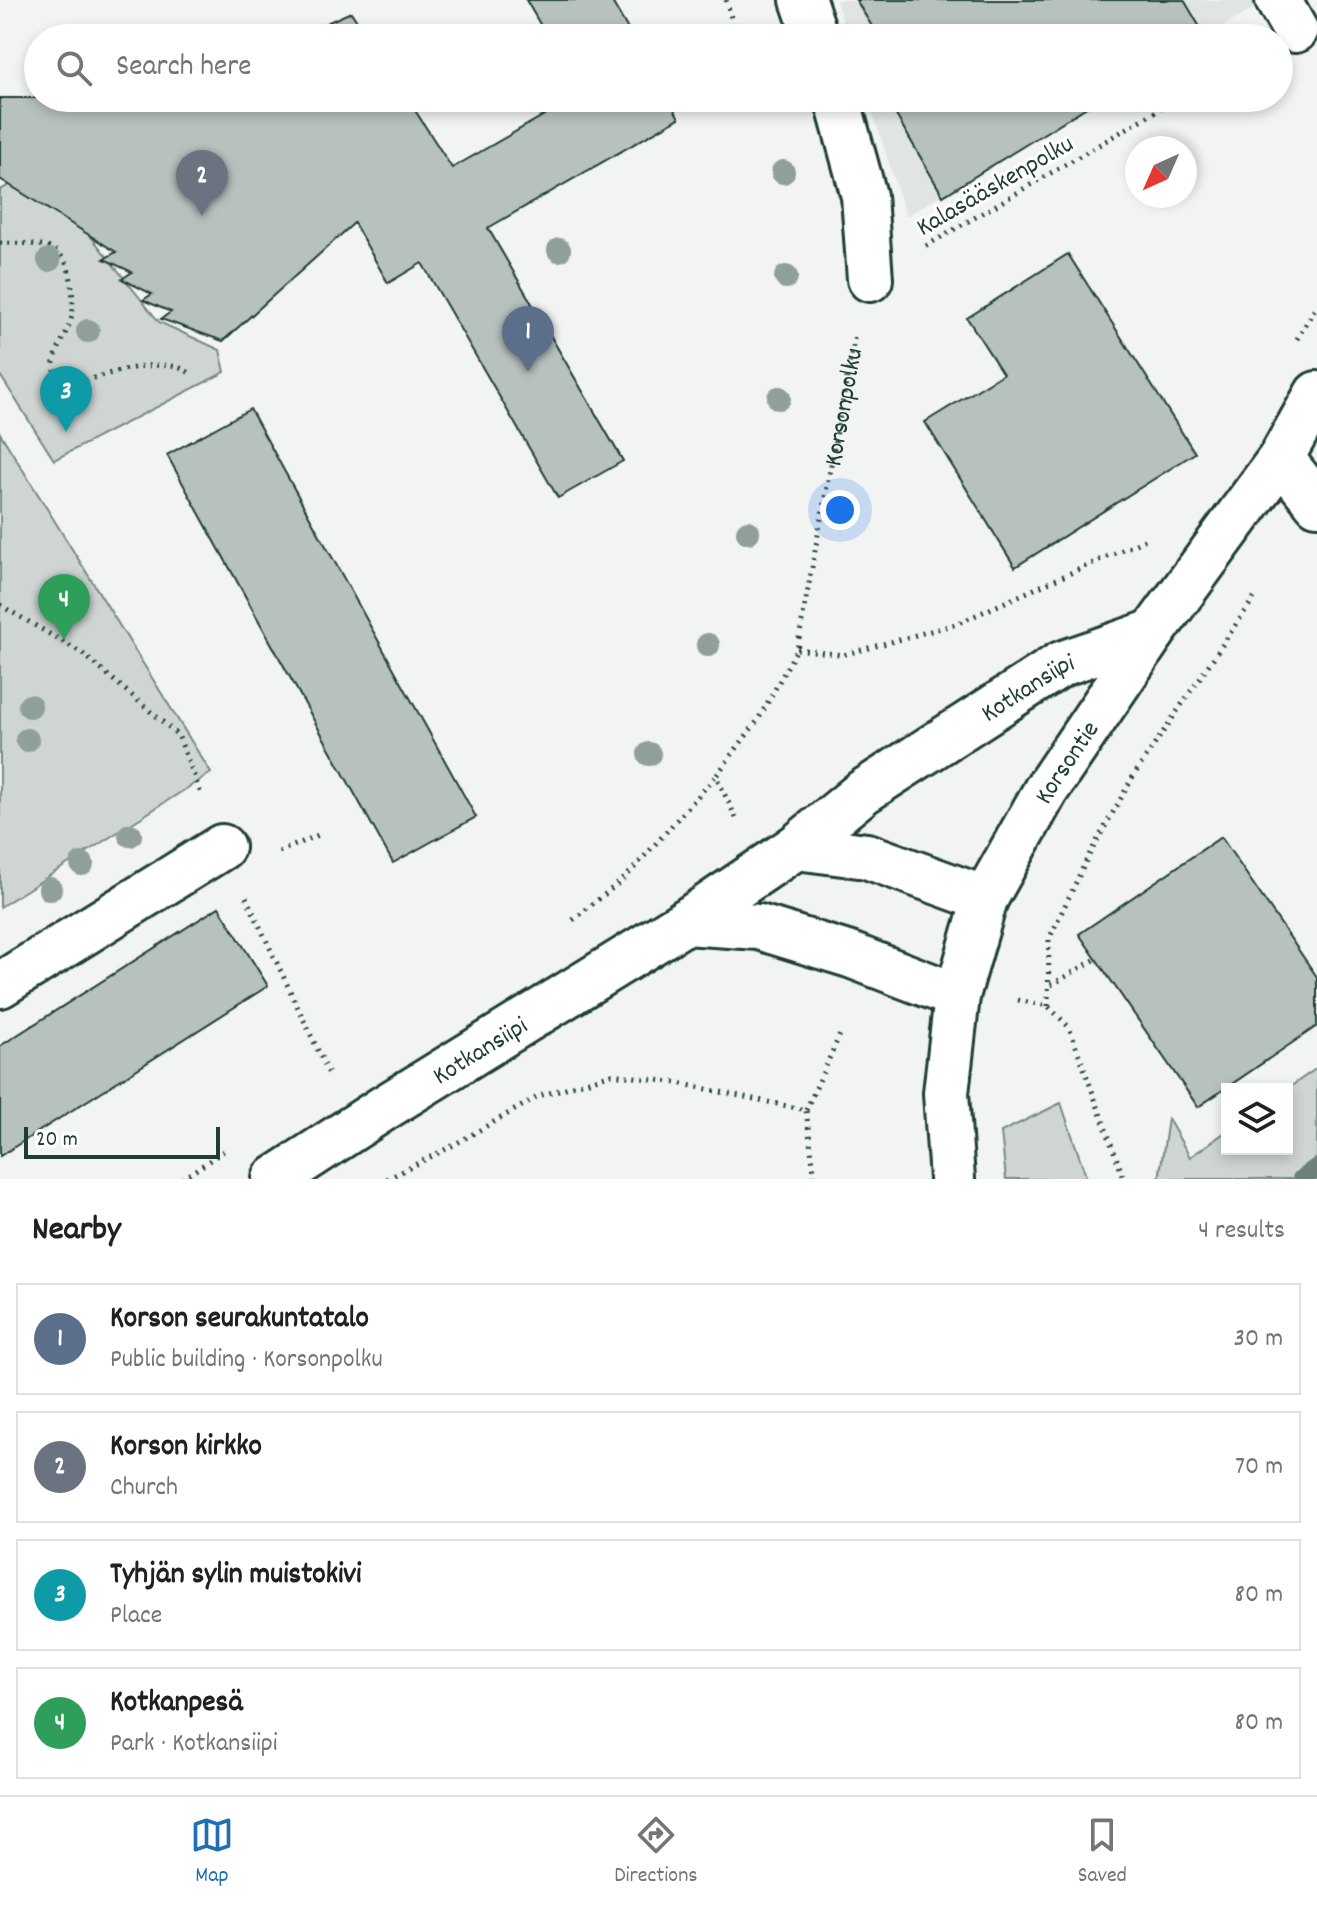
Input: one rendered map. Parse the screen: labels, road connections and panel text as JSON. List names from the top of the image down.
{
  "streets": {
    "main road": ["Kotkansiipi", "Korsontie"],
    "path": ["Kalasääskenpolku", "Korsonpolku"]
  },
  "crossings": [
    ["Kalasääskenpolku", "Korsonpolku"],
    ["Kotkansiipi", "Korsontie"]
  ],
  "scale_bar": "20 m",
  "north": "bottom left",
  "page": {
    "search": "Search here",
    "pins": [
      "2",
      "1",
      "3",
      "4"
    ],
    "scale": "20 m",
    "heading": ["Nearby", "4 results"],
    "list": [
      {
        "mark": "1",
        "name": "Korson seurakuntatalo",
        "note": "Public building · Korsonpolku",
        "value": "30 m"
      },
      {
        "mark": "2",
        "name": "Korson kirkko",
        "note": "Church",
        "value": "70 m"
      },
      {
        "mark": "3",
        "name": "Tyhjän sylin muistokivi",
        "note": "Place",
        "value": "80 m"
      },
      {
        "mark": "4",
        "name": "Kotkanpesä",
        "note": "Park · Kotkansiipi",
        "value": "80 m"
      }
    ],
    "nav": ["Map", "Directions", "Saved"]
  }
}
